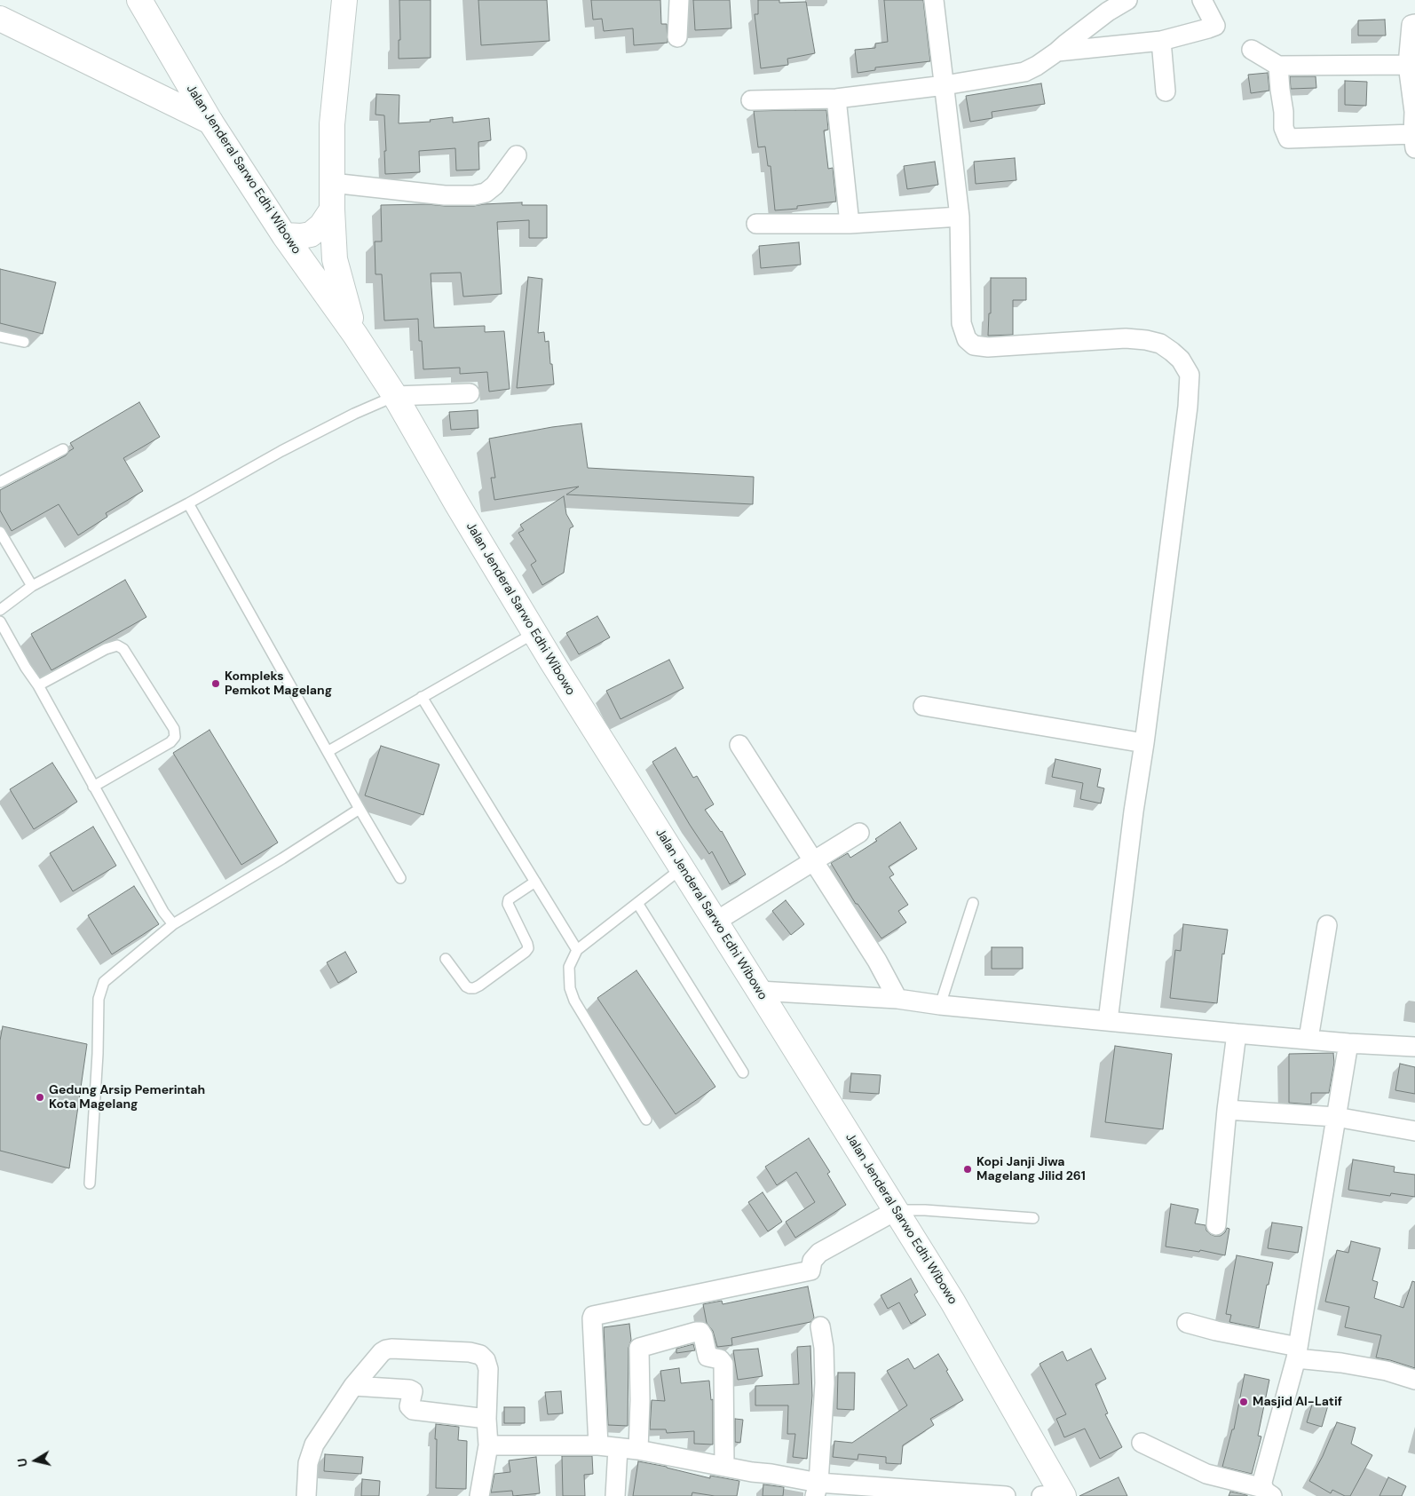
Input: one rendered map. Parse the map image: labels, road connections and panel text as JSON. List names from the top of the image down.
{
  "streets": {
    "main road": ["Jalan Jenderal Sarwo Edhi Wibowo"]
  },
  "places": [
    "Kompleks Pemkot Magelang",
    "Gedung Arsip Pemerintah Kota Magelang",
    "Kopi Janji Jiwa Magelang Jilid 261",
    "Masjid Al-Latif"
  ],
  "north": "left"
}
